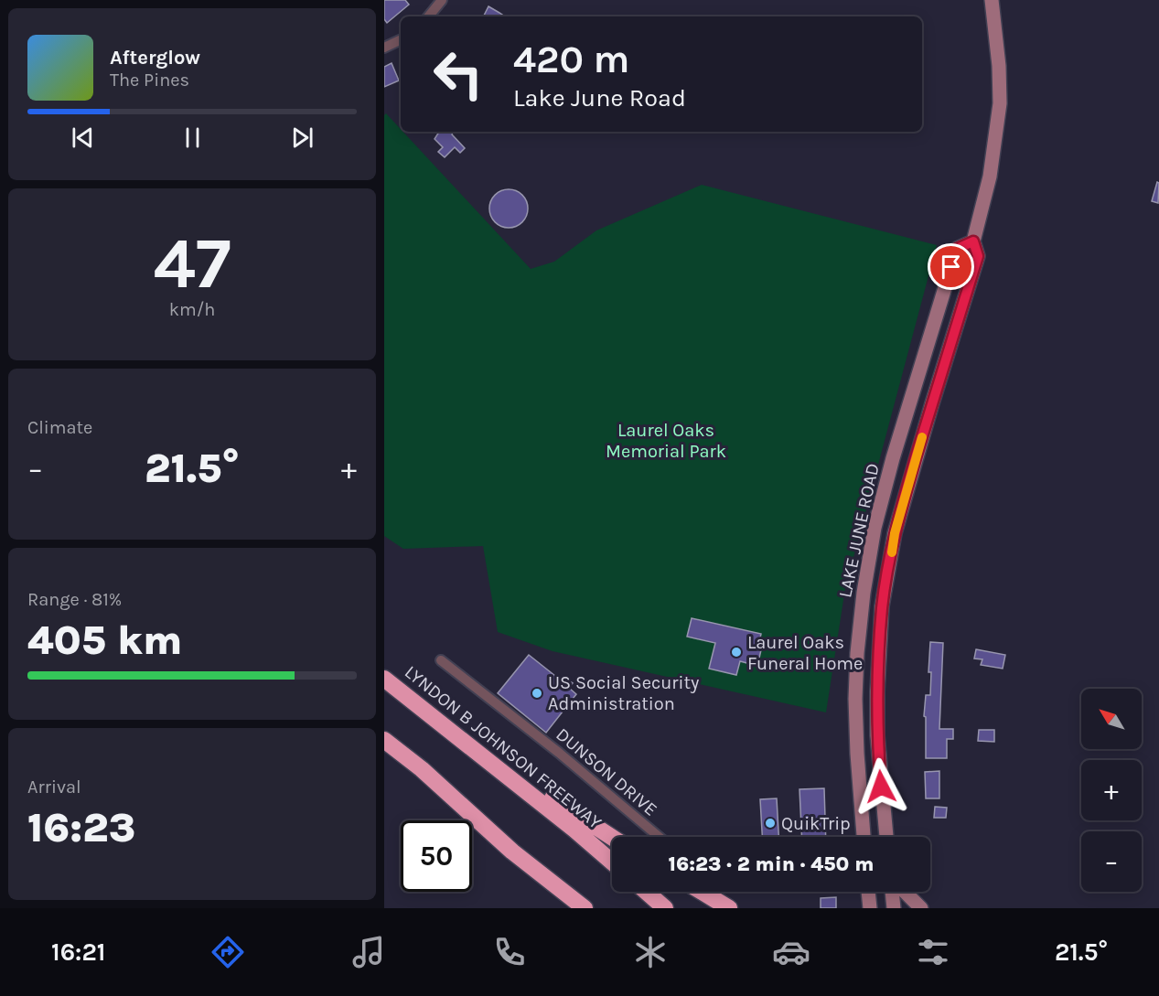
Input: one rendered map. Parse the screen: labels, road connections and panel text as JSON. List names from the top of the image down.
{
  "streets": {
    "highway": ["LYNDON B JOHNSON FREEWAY"],
    "main road": ["LAKE JUNE ROAD"],
    "street": ["DUNSON DRIVE"]
  },
  "parks": ["Laurel Oaks Memorial Park"],
  "places": ["Laurel Oaks Funeral Home", "US Social Security Administration", "QuikTrip"],
  "north": "top left",
  "page": {
    "turn": ["420 m", "Lake June Road"],
    "song": ["Afterglow", "The Pines"],
    "tile": [
      ["47", "km/h"],
      "Climate",
      ["Range · 81%", "405 km"],
      ["Arrival", "16:23"]
    ],
    "heat": ["−", "21.5°", "+"],
    "map_buttons": ["+", "−"],
    "limit": "50",
    "trip": "16:23 · 2 min · 450 m",
    "tabs": ["16:21", "21.5°"]
  }
}
